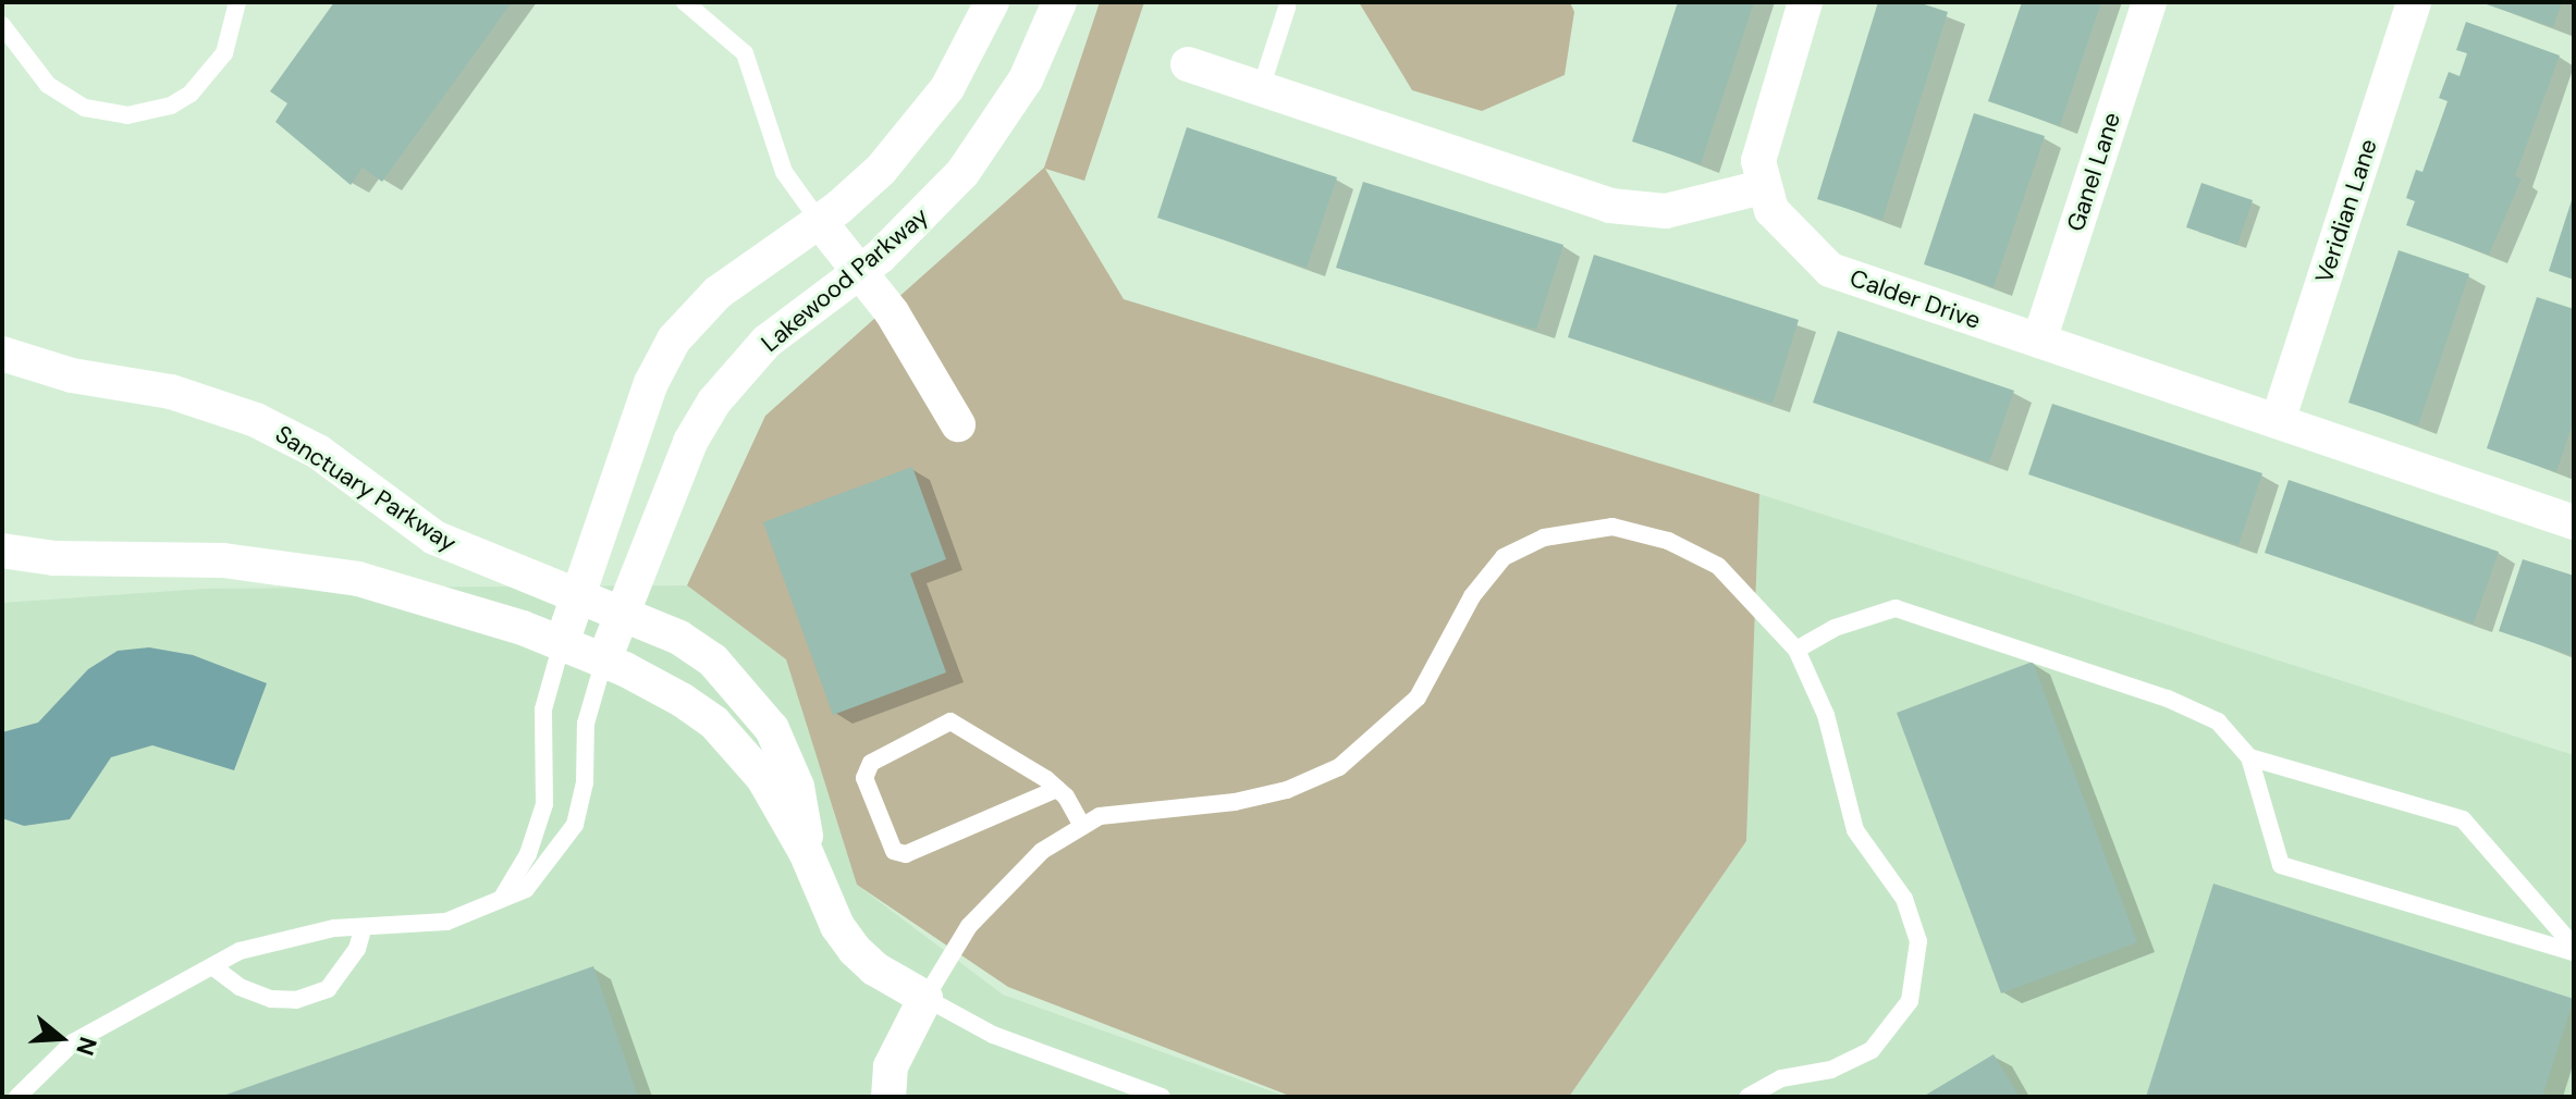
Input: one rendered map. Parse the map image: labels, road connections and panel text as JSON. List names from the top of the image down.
{
  "streets": {
    "street": [
      "Ganel Lane",
      "Veridian Lane",
      "Lakewood Parkway",
      "Calder Drive",
      "Sanctuary Parkway"
    ]
  },
  "crossings": [
    ["Ganel Lane", "Calder Drive"],
    ["Veridian Lane", "Calder Drive"],
    ["Lakewood Parkway", "Sanctuary Parkway"]
  ],
  "north": "right"
}
